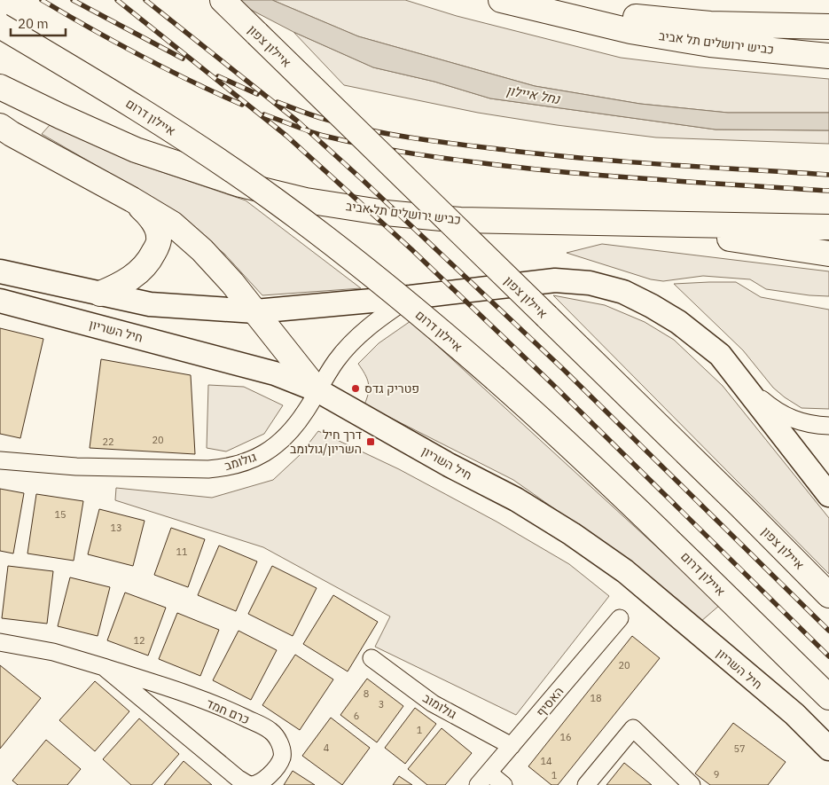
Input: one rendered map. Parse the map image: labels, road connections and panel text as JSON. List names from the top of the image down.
{
  "streets": {
    "highway": ["כביש ירושלים תל אביב", "איילון צפון", "איילון דרום"],
    "main road": ["חיל השריון"],
    "street": [
      "גולומב",
      "האסיף",
      "גולומוב",
      "כרם חמד"
    ]
  },
  "crossings": [
    ["חיל השריון", "גולומב"],
    ["האסיף", "גולומוב"]
  ],
  "water": ["נחל איילון"],
  "places": {
    "other": ["פטריק גדס"],
    "transit": ["דרך חיל השריון/גולומב"]
  },
  "house_numbers": [
    "20",
    "22",
    "15",
    "13",
    "11",
    "12",
    "20",
    "8",
    "18",
    "3",
    "6",
    "1",
    "16",
    "4",
    "57",
    "14",
    "9",
    "1"
  ],
  "scale_bar": "20 m"
}
